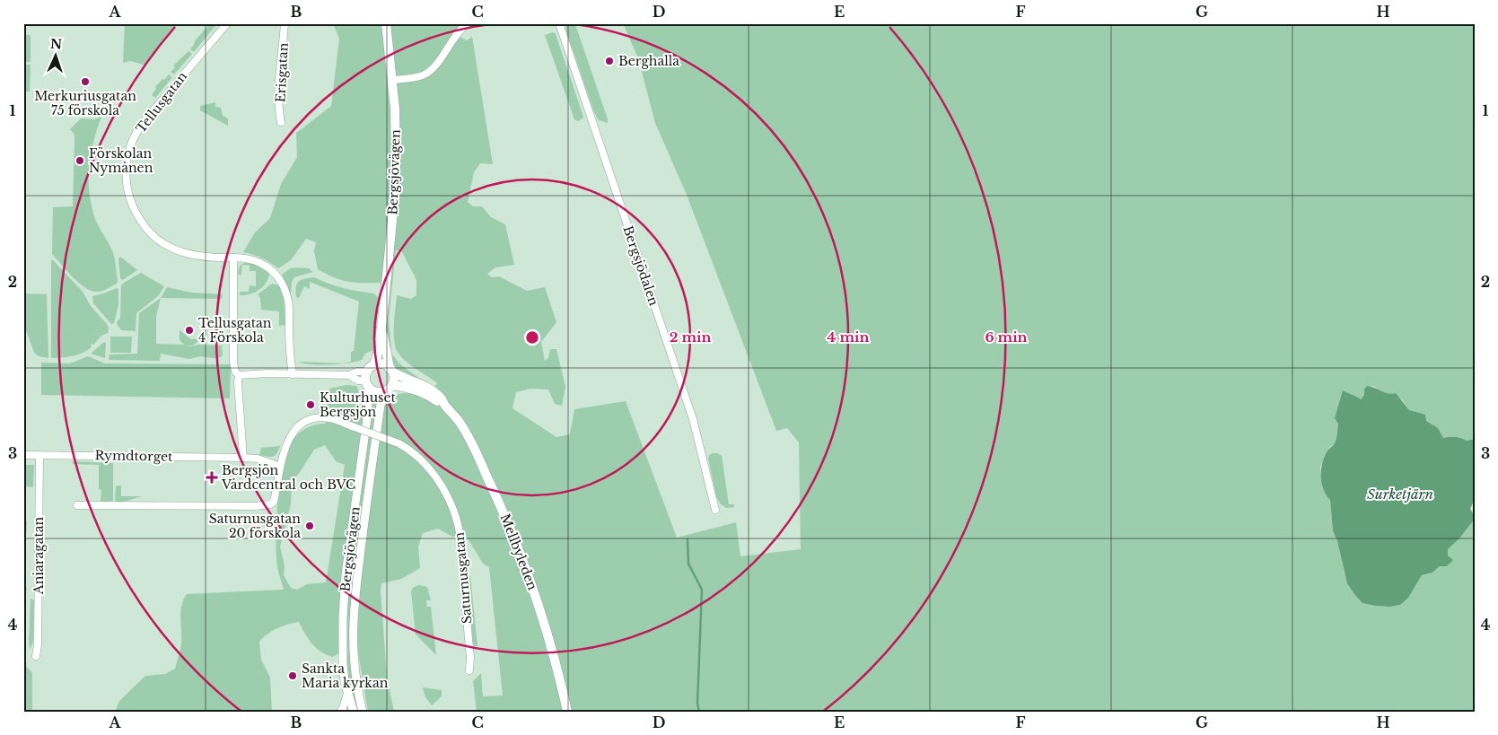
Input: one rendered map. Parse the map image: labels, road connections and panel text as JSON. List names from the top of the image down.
{
  "streets": {
    "main road": ["Bergsjövägen", "Mellbyleden"],
    "street": [
      "Erisgatan",
      "Tellusgatan",
      "Bergsjödalen",
      "Rymdtorget",
      "Aniaragatan",
      "Saturnusgatan"
    ]
  },
  "crossings": [
    ["Bergsjövägen", "Mellbyleden"],
    ["Rymdtorget", "Aniaragatan"],
    ["Rymdtorget", "Saturnusgatan"]
  ],
  "water": ["Surketjärn"],
  "places": {
    "other": [
      "Berghalla",
      "Merkuriusgatan 75 förskola",
      "Förskolan Nymånen",
      "Tellusgatan 4 Förskola",
      "Kulturhuset Bergsjön",
      "Saturnusgatan 20 förskola",
      "Sankta Maria kyrkan"
    ],
    "health": ["Bergsjön Vårdcentral och BVC"]
  },
  "north": "top",
  "grid": {
    "columns": [
      "A",
      "B",
      "C",
      "D",
      "E",
      "F",
      "G",
      "H"
    ],
    "rows": [
      "1",
      "2",
      "3",
      "4"
    ]
  },
  "rings": ["2 min", "4 min", "6 min"]
}
